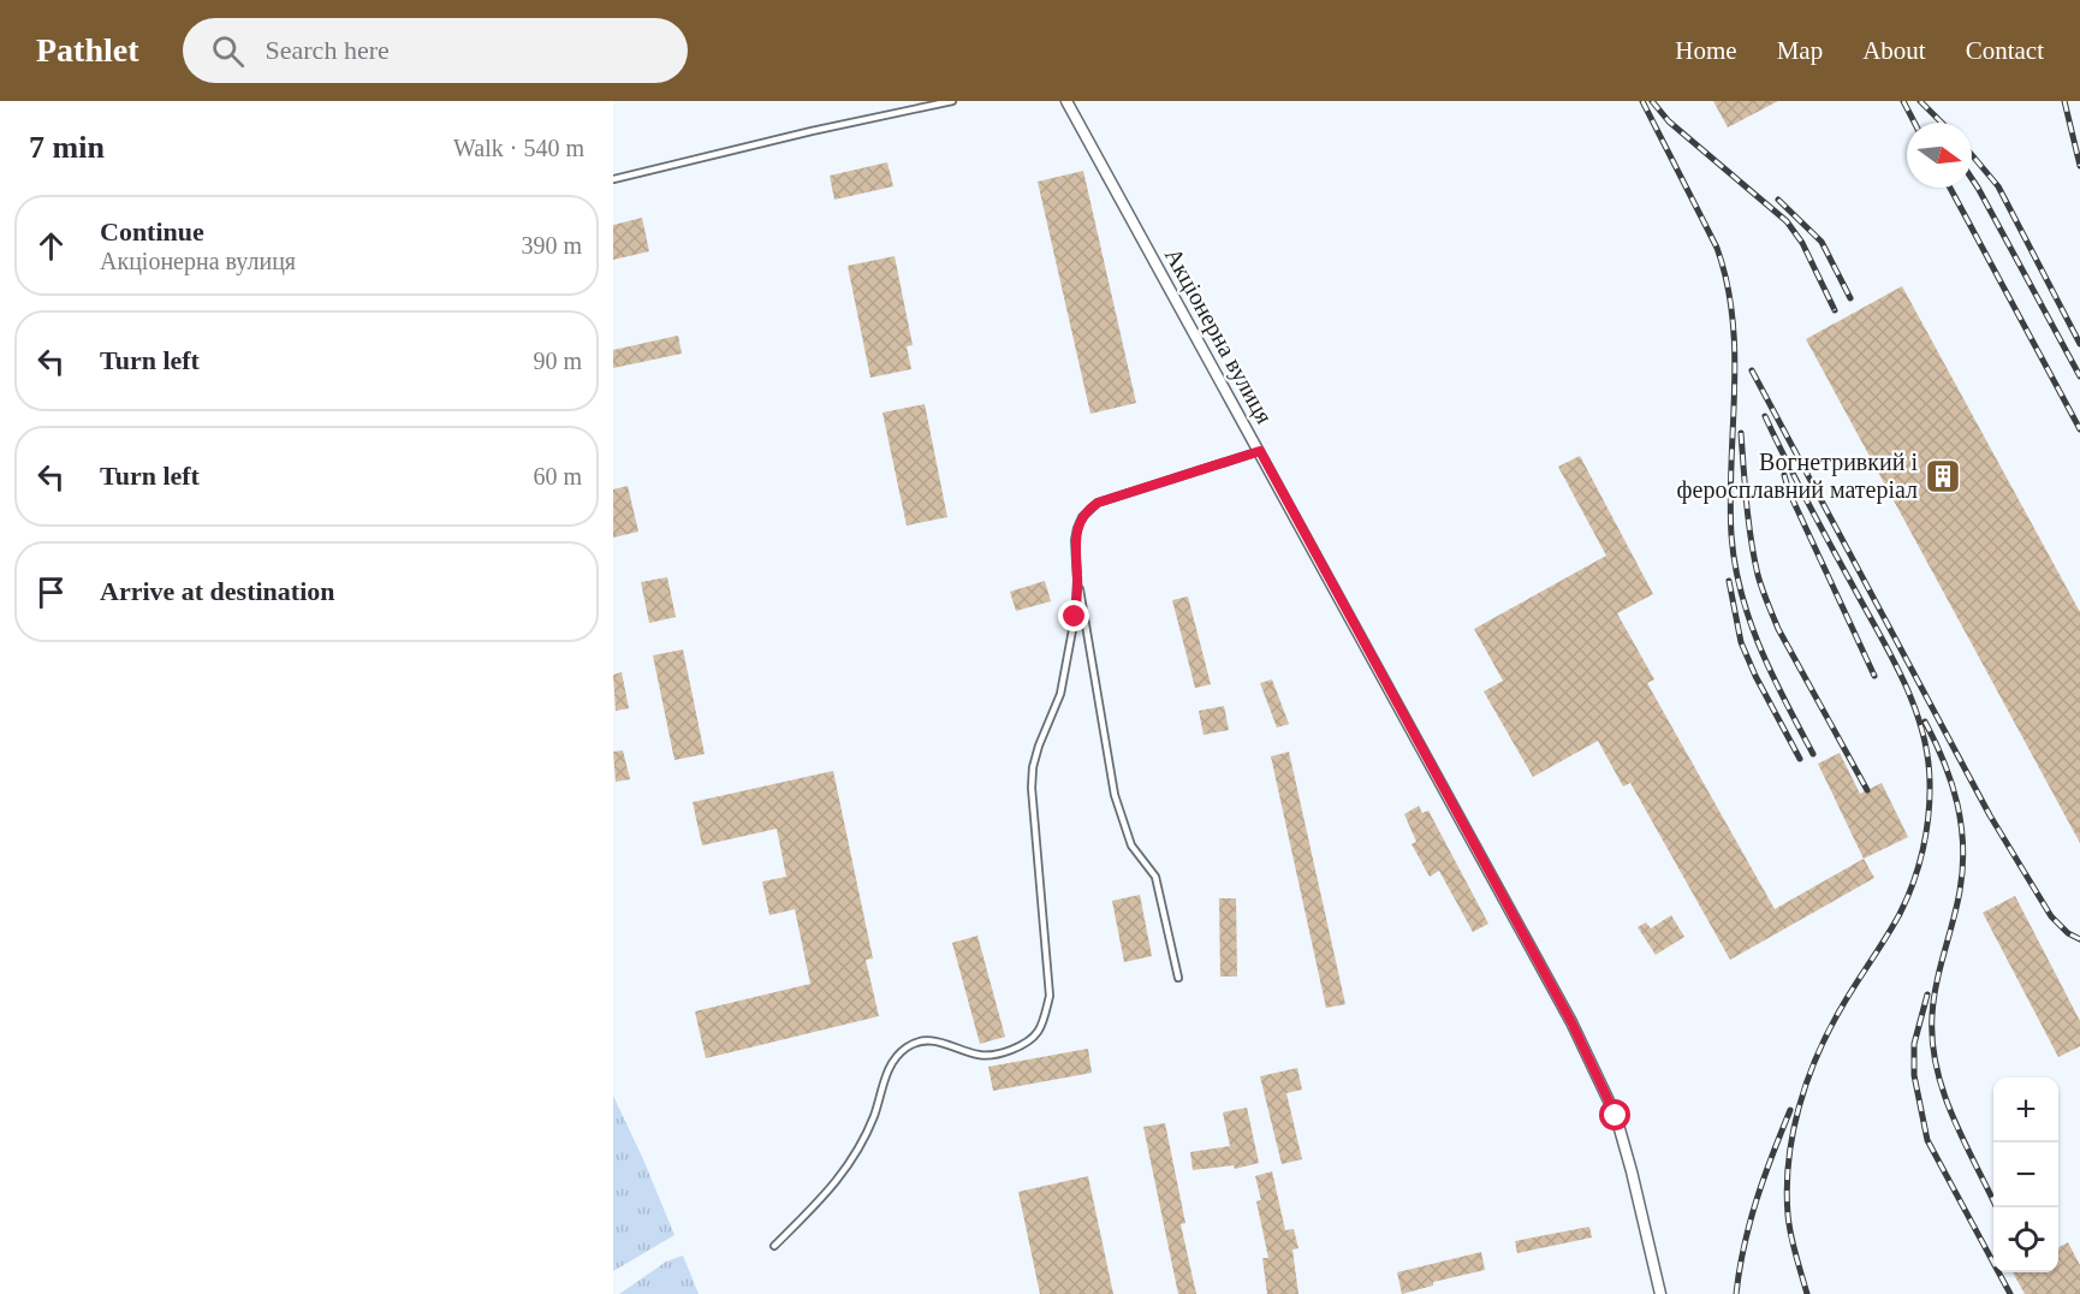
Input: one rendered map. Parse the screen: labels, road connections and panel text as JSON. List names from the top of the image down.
{
  "streets": {
    "street": ["Акціонерна вулиця"]
  },
  "places": {
    "building": ["Вогнетривкий і феросплавний матеріал"]
  },
  "north": "right",
  "page": {
    "header": "Pathlet",
    "search": "Search here",
    "nav": [
      "Home",
      "Map",
      "About",
      "Contact"
    ],
    "heading": ["7 min", "Walk · 540 m"],
    "list": [
      ["Continue", "Акціонерна вулиця", "390 m"],
      ["Turn left", "90 m"],
      ["Turn left", "60 m"],
      "Arrive at destination"
    ],
    "map_buttons": ["+", "−"]
  }
}
